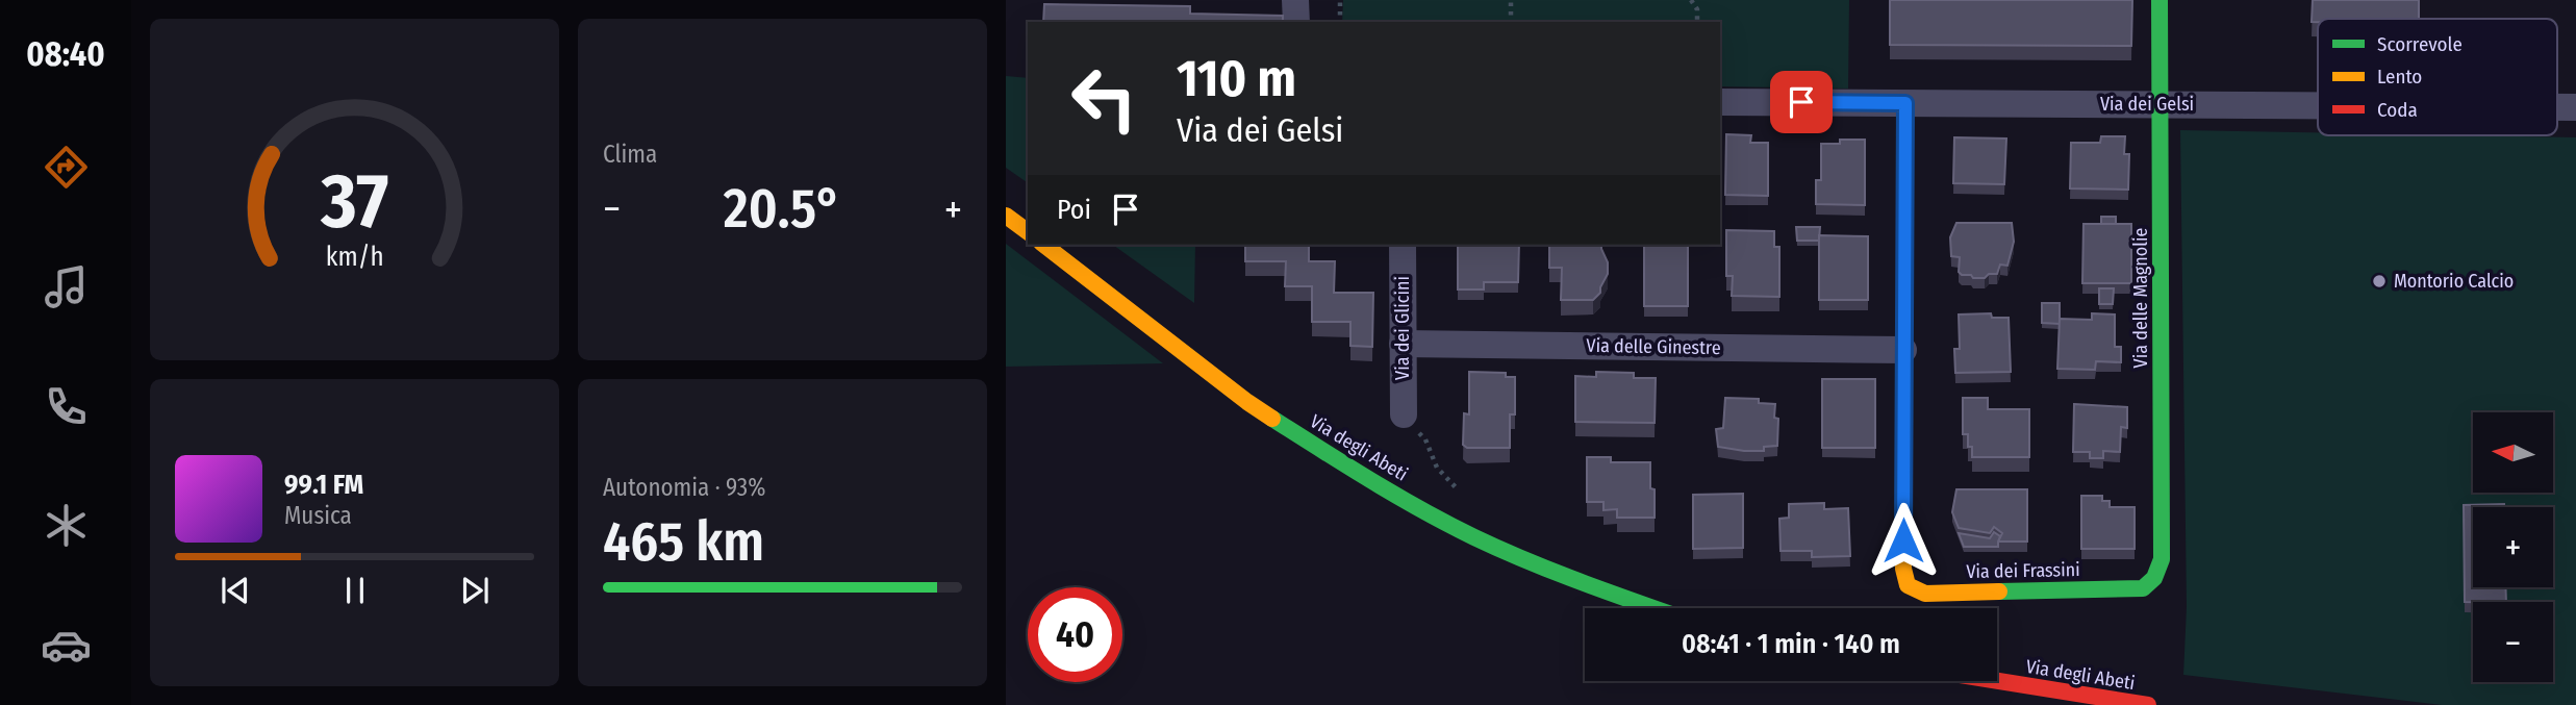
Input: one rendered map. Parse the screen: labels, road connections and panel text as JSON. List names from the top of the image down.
{
  "streets": {
    "street": [
      "Via dei Gelsi",
      "Via delle Magnolie",
      "Via dei Glicini",
      "Via delle Ginestre",
      "Via degli Abeti",
      "Via dei Frassini"
    ]
  },
  "crossings": [
    ["Via dei Gelsi", "Via delle Magnolie"],
    ["Via dei Gelsi", "Via dei Frassini"],
    ["Via delle Magnolie", "Via dei Frassini"],
    ["Via dei Glicini", "Via delle Ginestre"],
    ["Via delle Ginestre", "Via dei Frassini"]
  ],
  "places": ["Montorio Calcio"],
  "legend": ["Scorrevole", "Lento", "Coda"],
  "north": "left",
  "page": {
    "tabs": "08:40",
    "tile": [
      "Clima",
      ["Autonomia · 93%", "465 km"]
    ],
    "turn": ["110 m", "Via dei Gelsi"],
    "then": "Poi",
    "heat": ["−", "20.5°", "+"],
    "map_buttons": ["+", "−"],
    "song": ["99.1 FM", "Musica"],
    "limit": "40",
    "trip": "08:41 · 1 min · 140 m",
    "gauge": ["37", "km/h"]
  }
}
